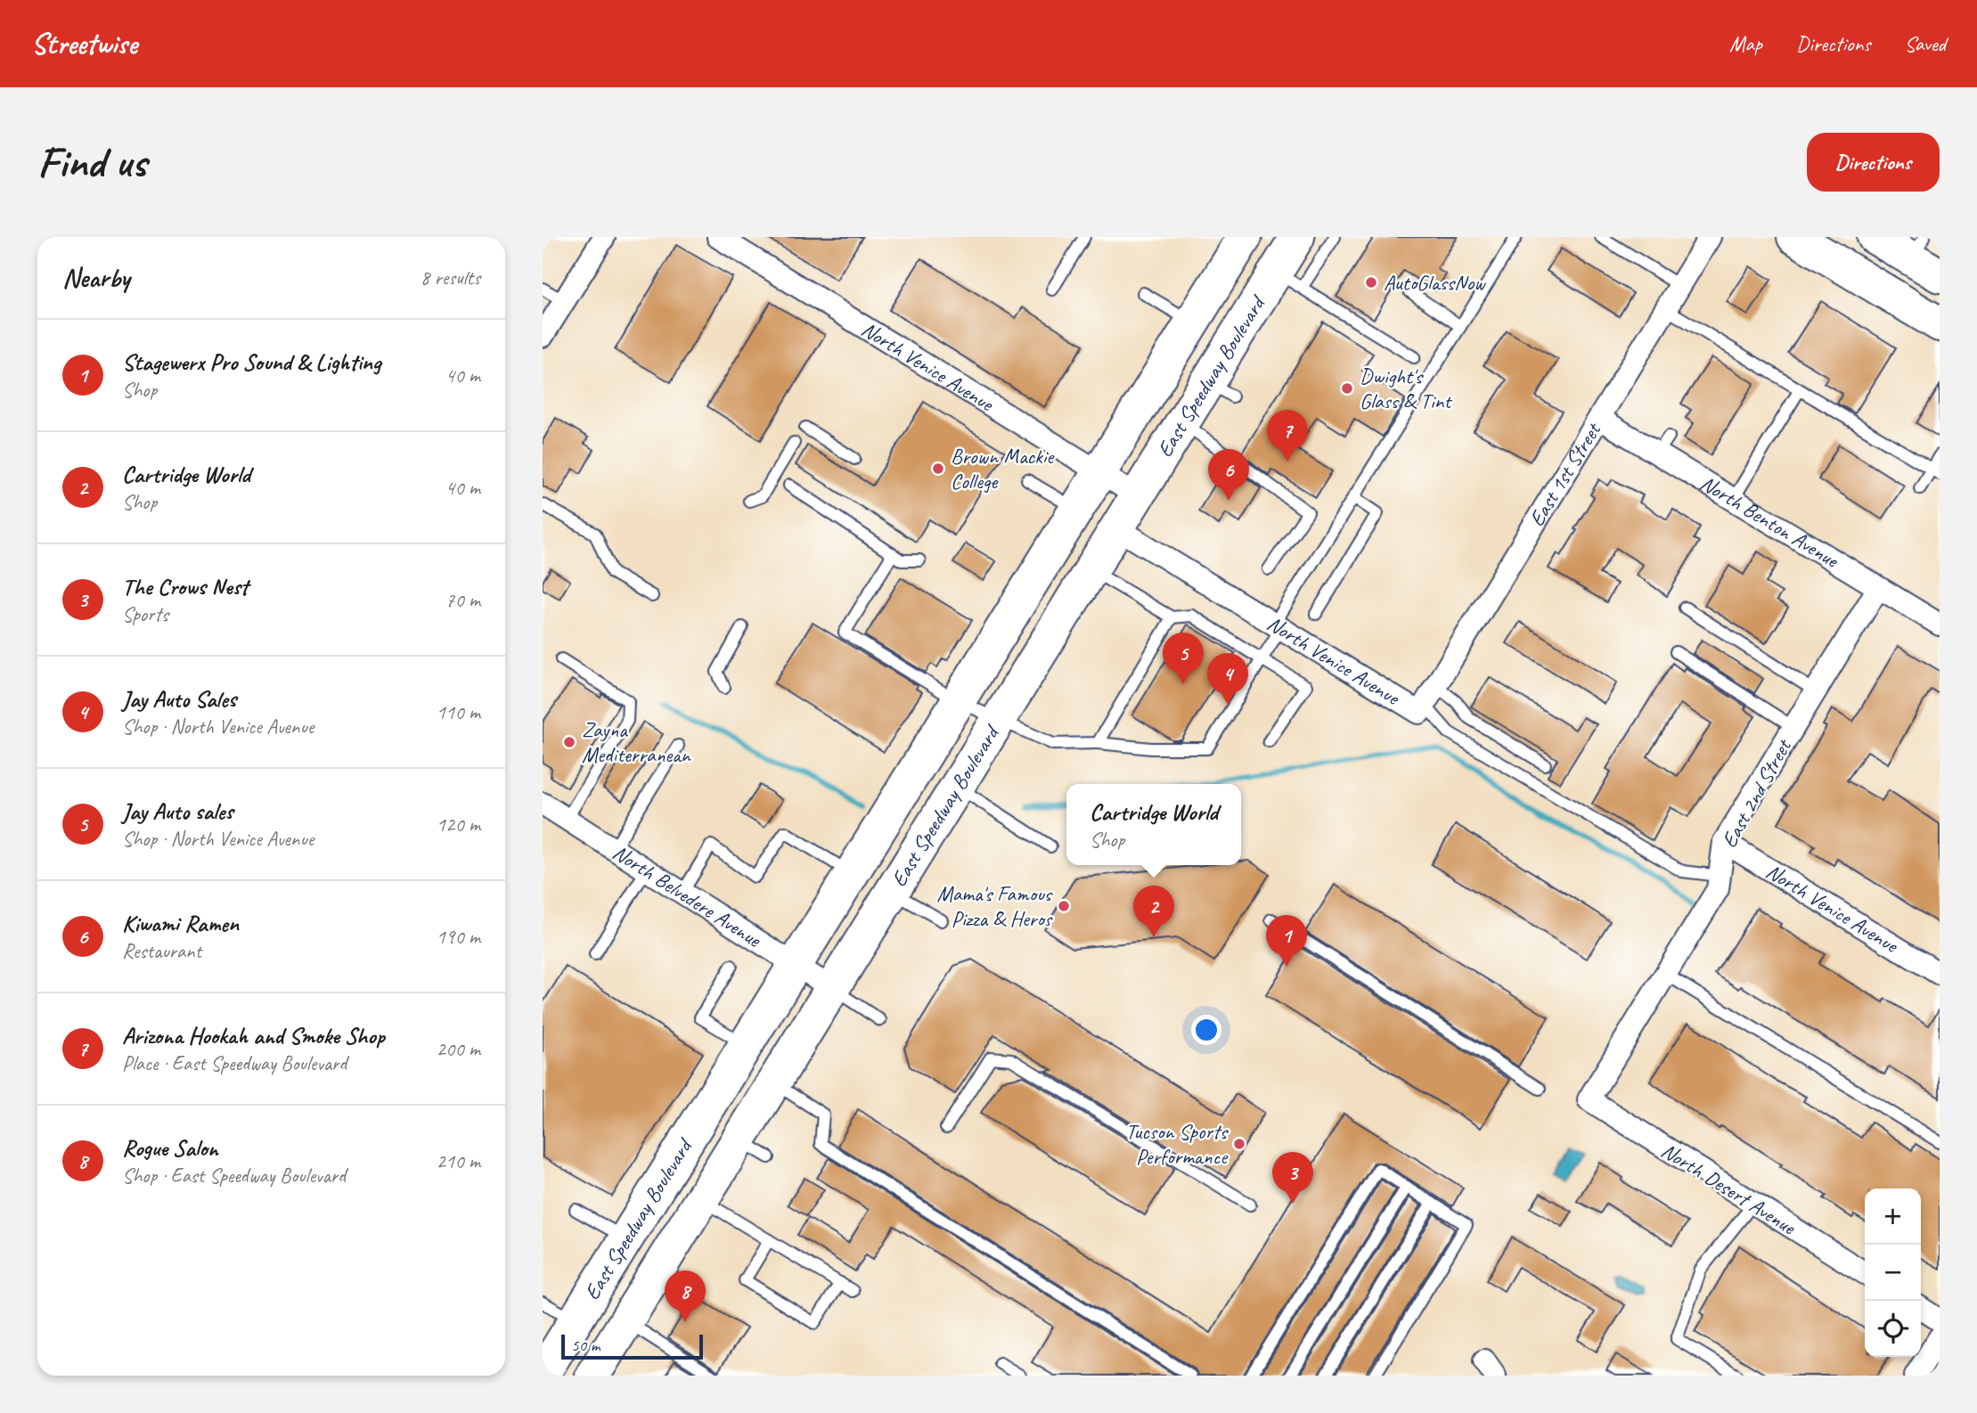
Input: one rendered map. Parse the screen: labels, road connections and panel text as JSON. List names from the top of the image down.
{
  "streets": {
    "main road": ["East Speedway Boulevard"],
    "street": [
      "North Venice Avenue",
      "East 1st Street",
      "North Benton Avenue",
      "East 2nd Street",
      "North Belvedere Avenue",
      "North Desert Avenue"
    ]
  },
  "crossings": [
    ["North Venice Avenue", "East Speedway Boulevard"],
    ["North Venice Avenue", "East 1st Street"],
    ["North Venice Avenue", "East 2nd Street"],
    ["East Speedway Boulevard", "North Belvedere Avenue"],
    ["East 1st Street", "North Benton Avenue"],
    ["North Benton Avenue", "East 2nd Street"],
    ["East 2nd Street", "North Desert Avenue"]
  ],
  "places": [
    "AutoGlassNow",
    "Dwight's Glass & Tint",
    "Brown Mackie College",
    "Zayna Mediterranean",
    "Mama's Famous Pizza & Heros",
    "Tucson Sports Performance"
  ],
  "scale_bar": "50 m",
  "page": {
    "header": "Streetwise",
    "nav": ["Map", "Directions", "Saved"],
    "buttons": "Directions",
    "title": "Find us",
    "heading": ["Nearby", "8 results"],
    "list": [
      {
        "mark": "1",
        "name": "Stagewerx Pro Sound & Lighting",
        "note": "Shop",
        "value": "40 m"
      },
      {
        "mark": "2",
        "name": "Cartridge World",
        "note": "Shop",
        "value": "40 m"
      },
      {
        "mark": "3",
        "name": "The Crows Nest",
        "note": "Sports",
        "value": "70 m"
      },
      {
        "mark": "4",
        "name": "Jay Auto Sales",
        "note": "Shop · North Venice Avenue",
        "value": "110 m"
      },
      {
        "mark": "5",
        "name": "Jay Auto sales",
        "note": "Shop · North Venice Avenue",
        "value": "120 m"
      },
      {
        "mark": "6",
        "name": "Kiwami Ramen",
        "note": "Restaurant",
        "value": "190 m"
      },
      {
        "mark": "7",
        "name": "Arizona Hookah and Smoke Shop",
        "note": "Place · East Speedway Boulevard",
        "value": "200 m"
      },
      {
        "mark": "8",
        "name": "Rogue Salon",
        "note": "Shop · East Speedway Boulevard",
        "value": "210 m"
      }
    ],
    "pins": [
      "7",
      "6",
      "5",
      "4",
      "2",
      "1",
      "3",
      "8"
    ],
    "popup": ["Cartridge World", "Shop"],
    "map_buttons": ["+", "−"],
    "scale": "50 m"
  }
}
